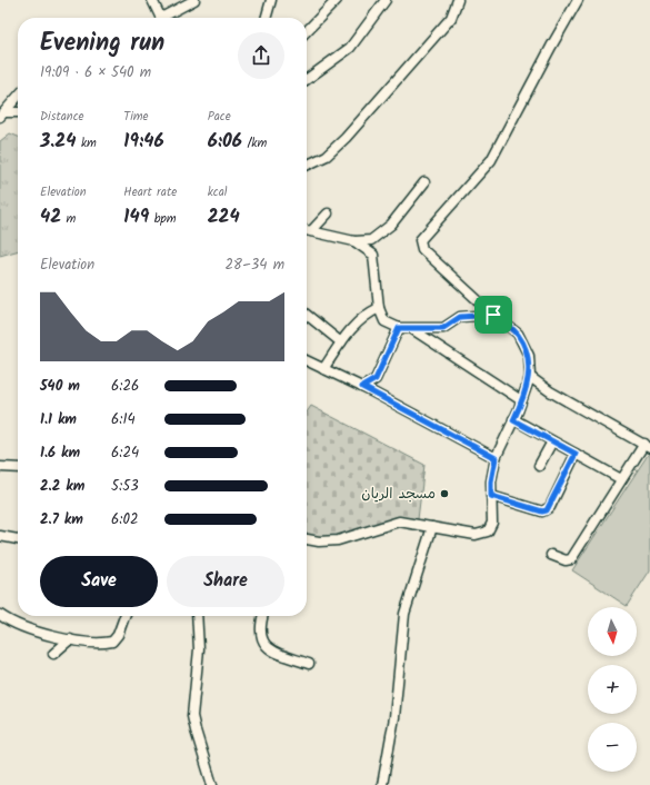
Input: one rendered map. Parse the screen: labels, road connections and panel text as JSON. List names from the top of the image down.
{
  "places": ["مسجد الريان"],
  "north": "bottom",
  "page": {
    "heading": ["Evening run", "19:09 · 6 × 540 m"],
    "stats": [
      ["Distance", "3.24 km"],
      ["Time", "19:46"],
      ["Pace", "6:06 /km"],
      ["Elevation", "42 m"],
      ["Heart rate", "149 bpm"],
      ["kcal", "224"]
    ],
    "chart": ["Elevation", "28–34 m"],
    "list": [
      {
        "name": "540 m",
        "note": "6:26"
      },
      {
        "name": "1.1 km",
        "note": "6:14"
      },
      {
        "name": "1.6 km",
        "note": "6:24"
      },
      {
        "name": "2.2 km",
        "note": "5:53"
      },
      {
        "name": "2.7 km",
        "note": "6:02"
      }
    ],
    "buttons": ["Save", "Share"],
    "map_buttons": ["+", "−"]
  }
}
